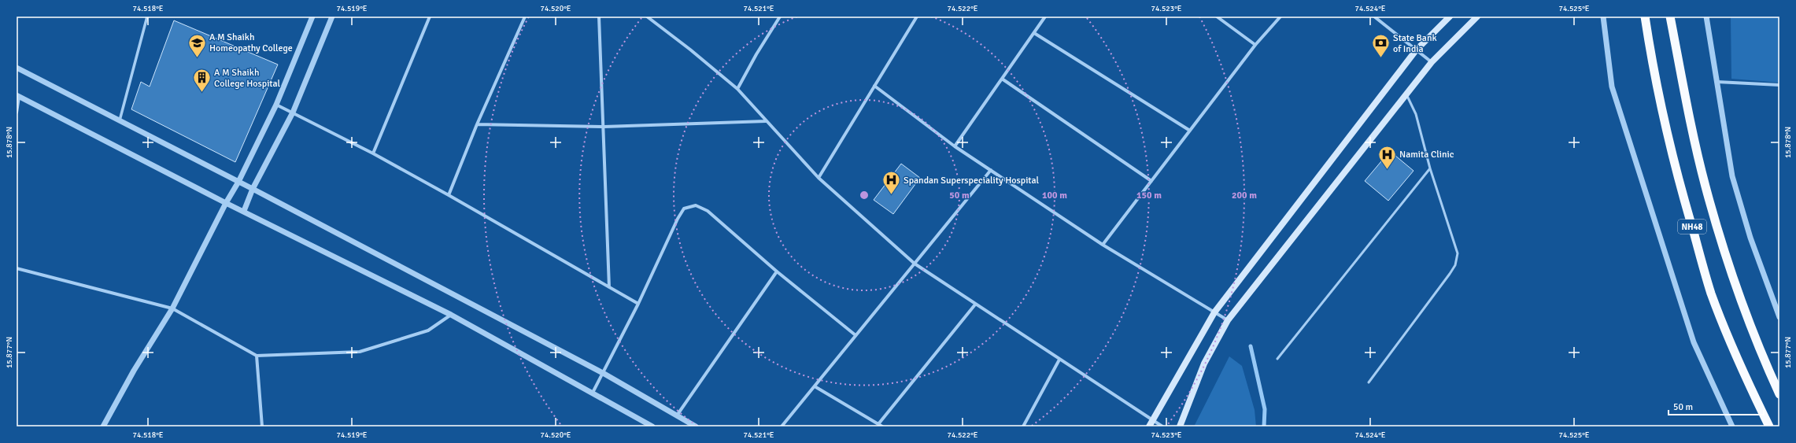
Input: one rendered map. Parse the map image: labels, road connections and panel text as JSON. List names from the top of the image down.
{
  "streets": {
    "highway": ["NH48"]
  },
  "places": {
    "school or university": ["A M Shaikh Homeopathy College"],
    "bank": ["State Bank of India"],
    "building": ["A M Shaikh College Hospital"],
    "hospital": ["Namita Clinic", "Spandan Superspeciality Hospital"]
  },
  "scale_bar": "50 m",
  "coordinates": [
    "74.518°E",
    "74.519°E",
    "74.520°E",
    "74.521°E",
    "74.522°E",
    "74.523°E",
    "74.524°E",
    "74.525°E",
    "15.878°N",
    "15.877°N"
  ],
  "rings": [
    "50 m",
    "100 m",
    "150 m",
    "200 m"
  ]
}
